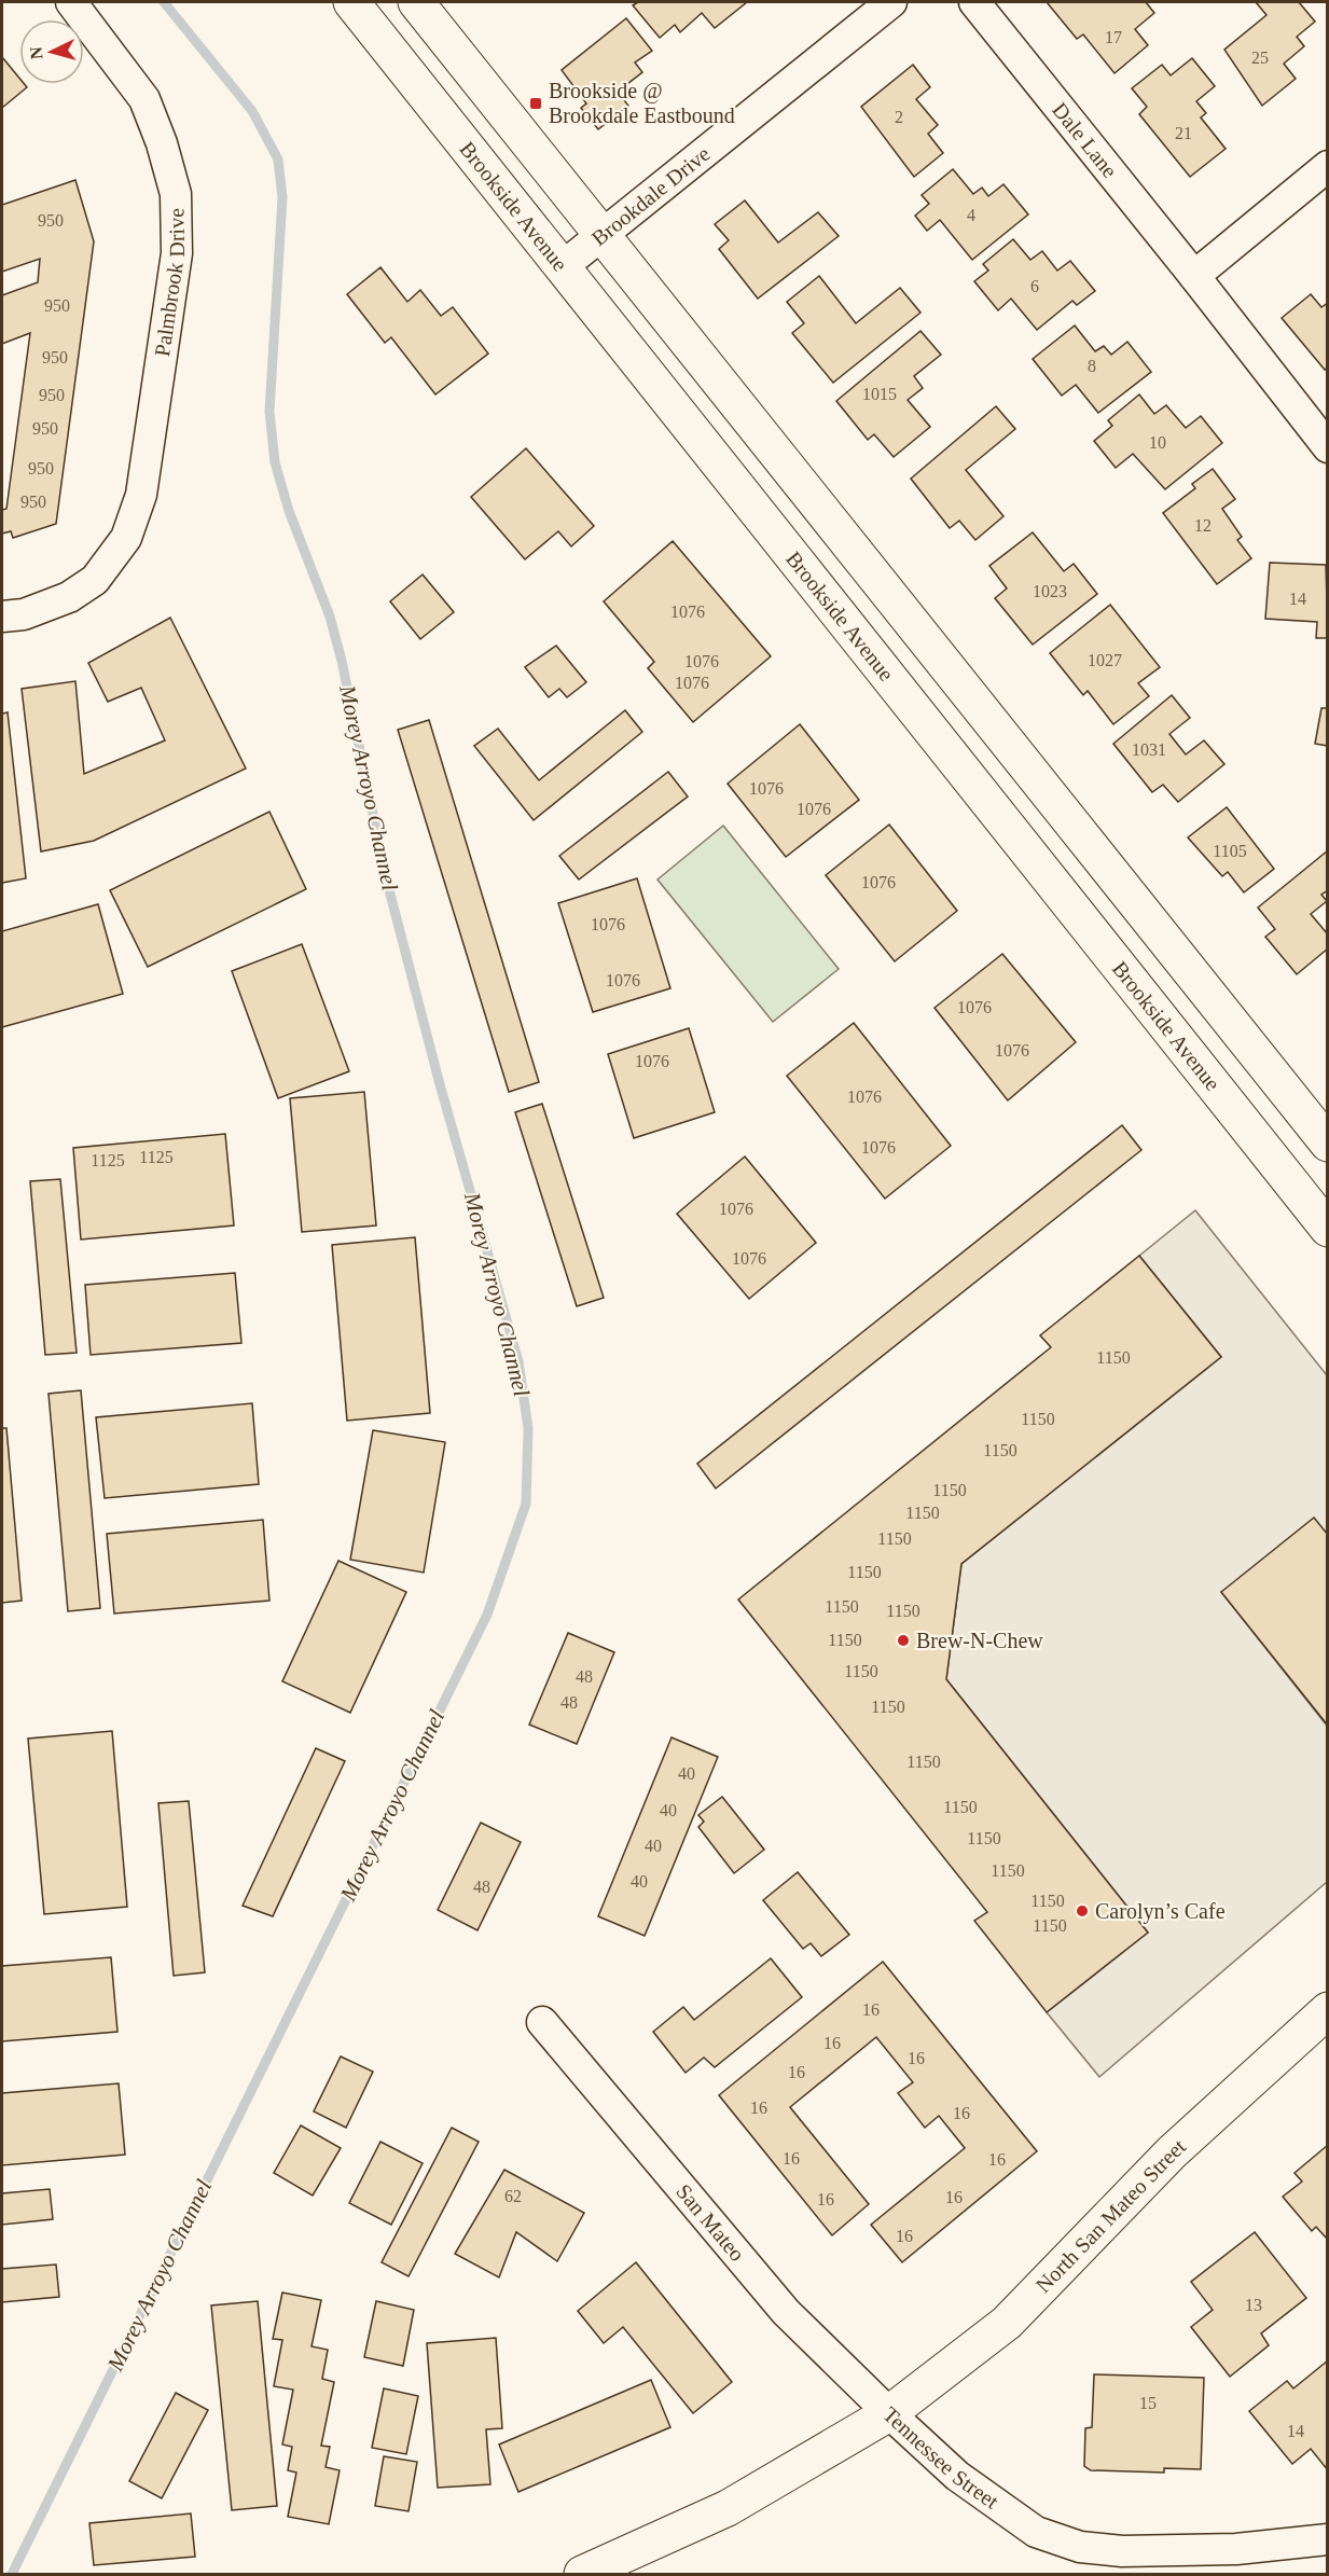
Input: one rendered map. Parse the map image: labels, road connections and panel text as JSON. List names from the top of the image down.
{
  "streets": {
    "main road": ["Brookside Avenue", "North San Mateo Street", "Tennessee Street"],
    "street": [
      "Dale Lane",
      "Brookdale Drive",
      "Palmbrook Drive",
      "San Mateo"
    ]
  },
  "crossings": [
    ["Brookdale Drive", "Brookside Avenue"],
    ["North San Mateo Street", "San Mateo"],
    ["North San Mateo Street", "Tennessee Street"],
    ["San Mateo", "Tennessee Street"]
  ],
  "water": ["Morey Arroyo Channel"],
  "places": {
    "transit": ["Brookside @ Brookdale Eastbound"],
    "other": ["Brew-N-Chew", "Carolyn’s Cafe"]
  },
  "house_numbers": [
    "17",
    "25",
    "2",
    "21",
    "4",
    "950",
    "6",
    "950",
    "950",
    "8",
    "1015",
    "950",
    "950",
    "10",
    "950",
    "950",
    "12",
    "1023",
    "14",
    "1076",
    "1027",
    "1076",
    "1076",
    "1031",
    "1076",
    "1076",
    "1105",
    "1076",
    "1076",
    "1076",
    "1076",
    "1076",
    "1076",
    "1076",
    "1076",
    "1125",
    "1125",
    "1076",
    "1076",
    "1150",
    "1150",
    "1150",
    "1150",
    "1150",
    "1150",
    "1150",
    "1150",
    "1150",
    "1150",
    "1150",
    "48",
    "48",
    "1150",
    "1150",
    "40",
    "1150",
    "40",
    "1150",
    "40",
    "1150",
    "40",
    "48",
    "1150",
    "1150",
    "16",
    "16",
    "16",
    "16",
    "16",
    "16",
    "16",
    "16",
    "62",
    "16",
    "16",
    "16",
    "13",
    "15",
    "14"
  ],
  "north": "left"
}
